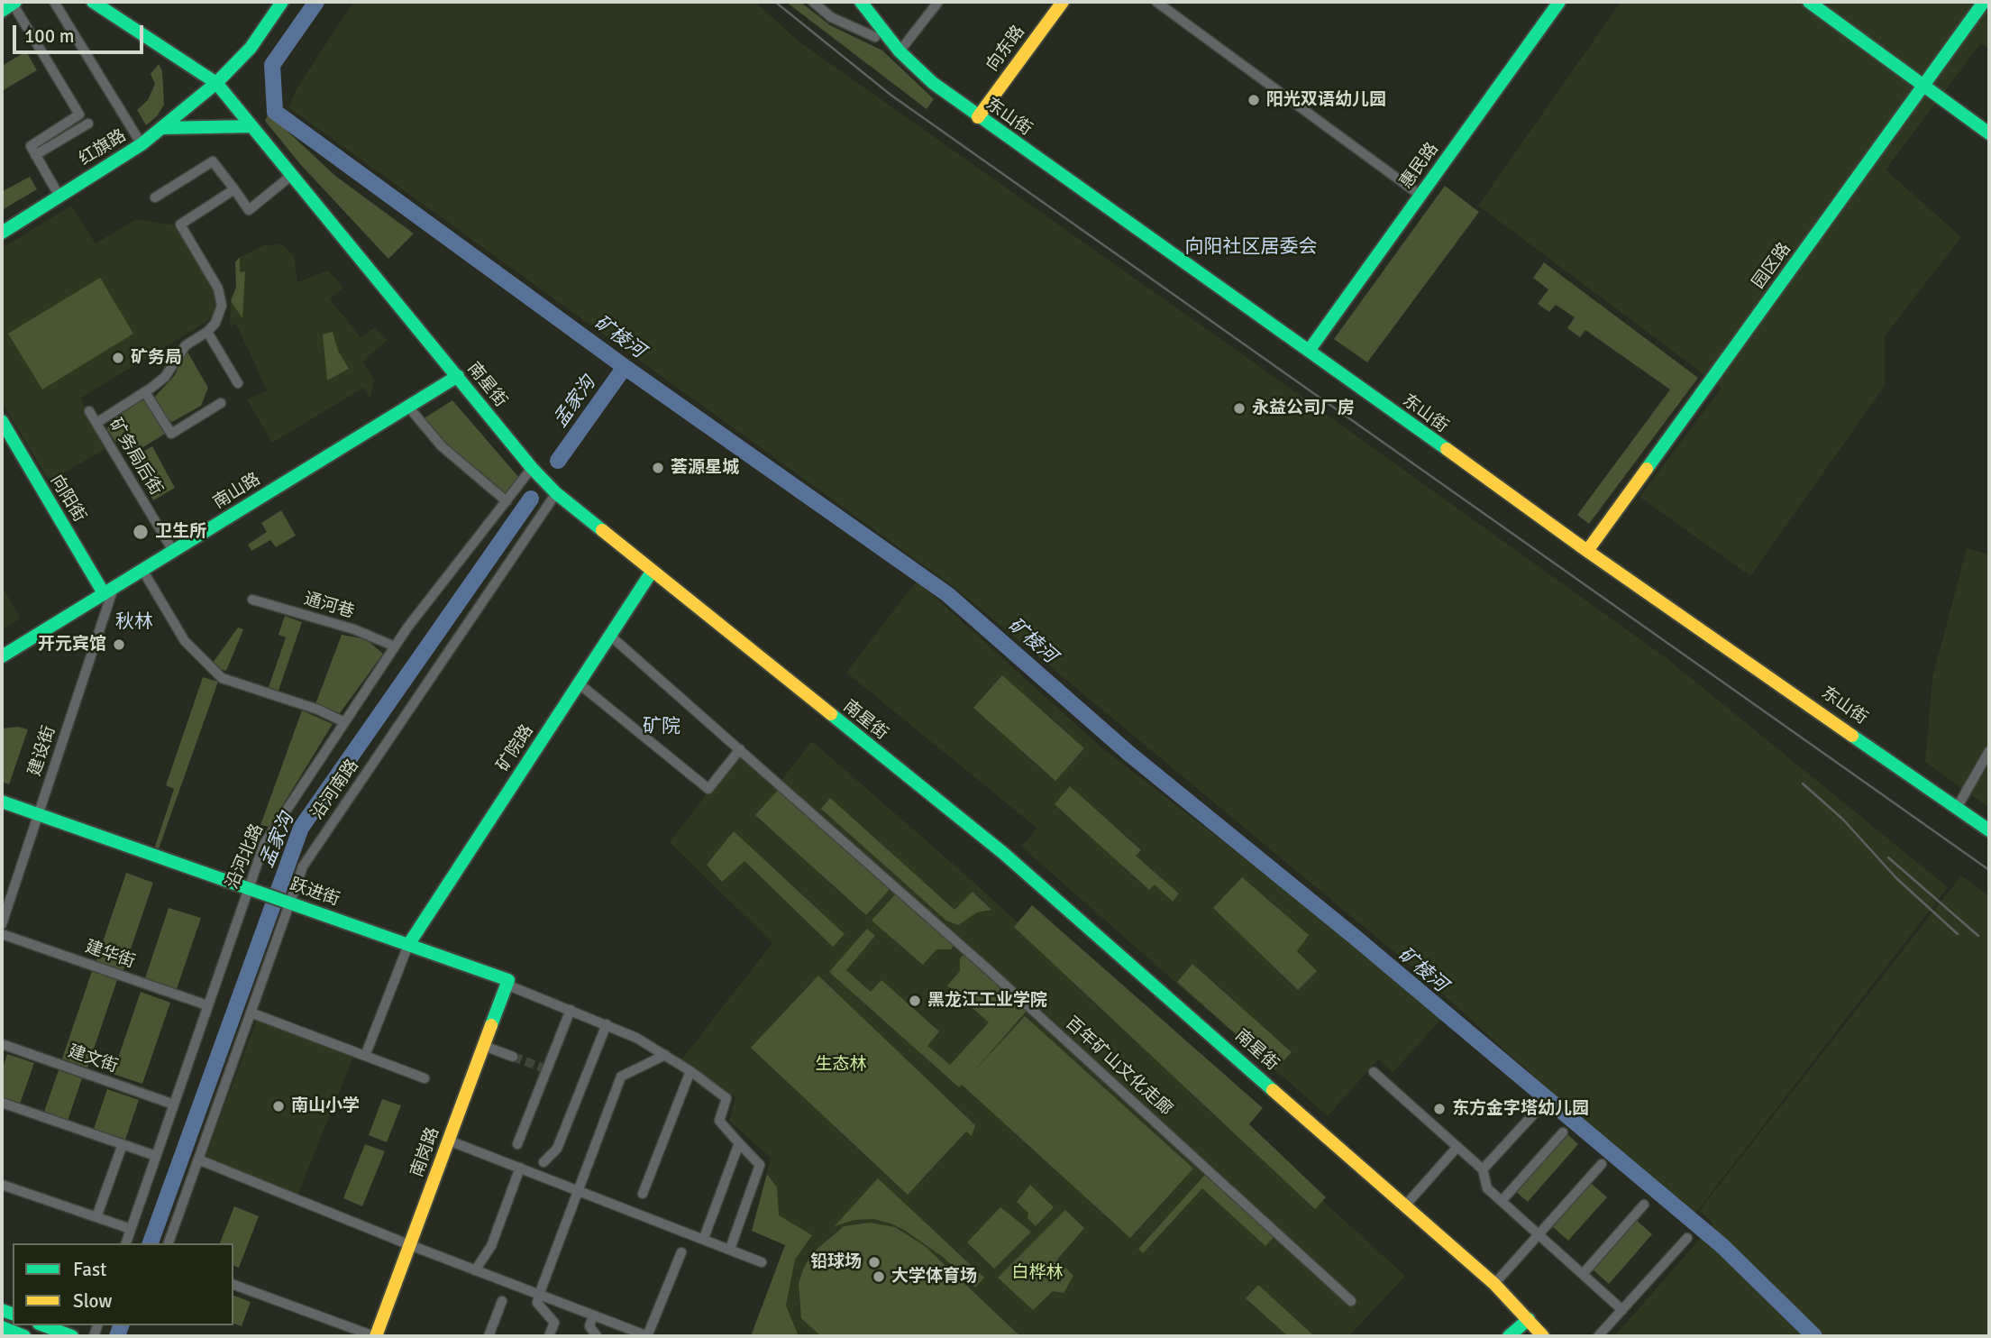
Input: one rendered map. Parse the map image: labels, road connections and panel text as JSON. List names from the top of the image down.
{
  "streets": {
    "main road": [
      "向东路",
      "东山街",
      "红旗路",
      "惠民路",
      "园区路",
      "南星街",
      "南山路",
      "向阳街",
      "矿院路",
      "跃进街",
      "南岗路"
    ],
    "street": [
      "矿务局后街",
      "通河巷",
      "建设街",
      "沿河南路",
      "沿河北路",
      "建华街",
      "建文街",
      "百年矿山文化走廊"
    ]
  },
  "crossings": [
    ["向东路", "东山街"],
    ["东山街", "惠民路"],
    ["东山街", "园区路"],
    ["红旗路", "南星街"],
    ["南星街", "南山路"],
    ["南星街", "矿院路"],
    ["南星街", "沿河南路"],
    ["南星街", "沿河北路"],
    ["矿务局后街", "南山路"],
    ["南山路", "向阳街"],
    ["南山路", "建设街"],
    ["向阳街", "建设街"],
    ["通河巷", "沿河北路"],
    ["矿院路", "跃进街"],
    ["矿院路", "百年矿山文化走廊"],
    ["建设街", "跃进街"],
    ["沿河南路", "跃进街"],
    ["沿河北路", "跃进街"],
    ["沿河北路", "建华街"],
    ["沿河北路", "建文街"],
    ["跃进街", "南岗路"]
  ],
  "districts": ["向阳社区居委会", "秋林", "矿院"],
  "water": ["矿棱河", "孟家沟"],
  "parks": ["生态林", "白桦林"],
  "places": [
    "阳光双语幼儿园",
    "矿务局",
    "永益公司厂房",
    "荟源星城",
    "卫生所",
    "开元宾馆",
    "黑龙江工业学院",
    "南山小学",
    "东方金字塔幼儿园",
    "铅球场",
    "大学体育场"
  ],
  "legend": ["Fast", "Slow"],
  "scale_bar": "100 m"
}
